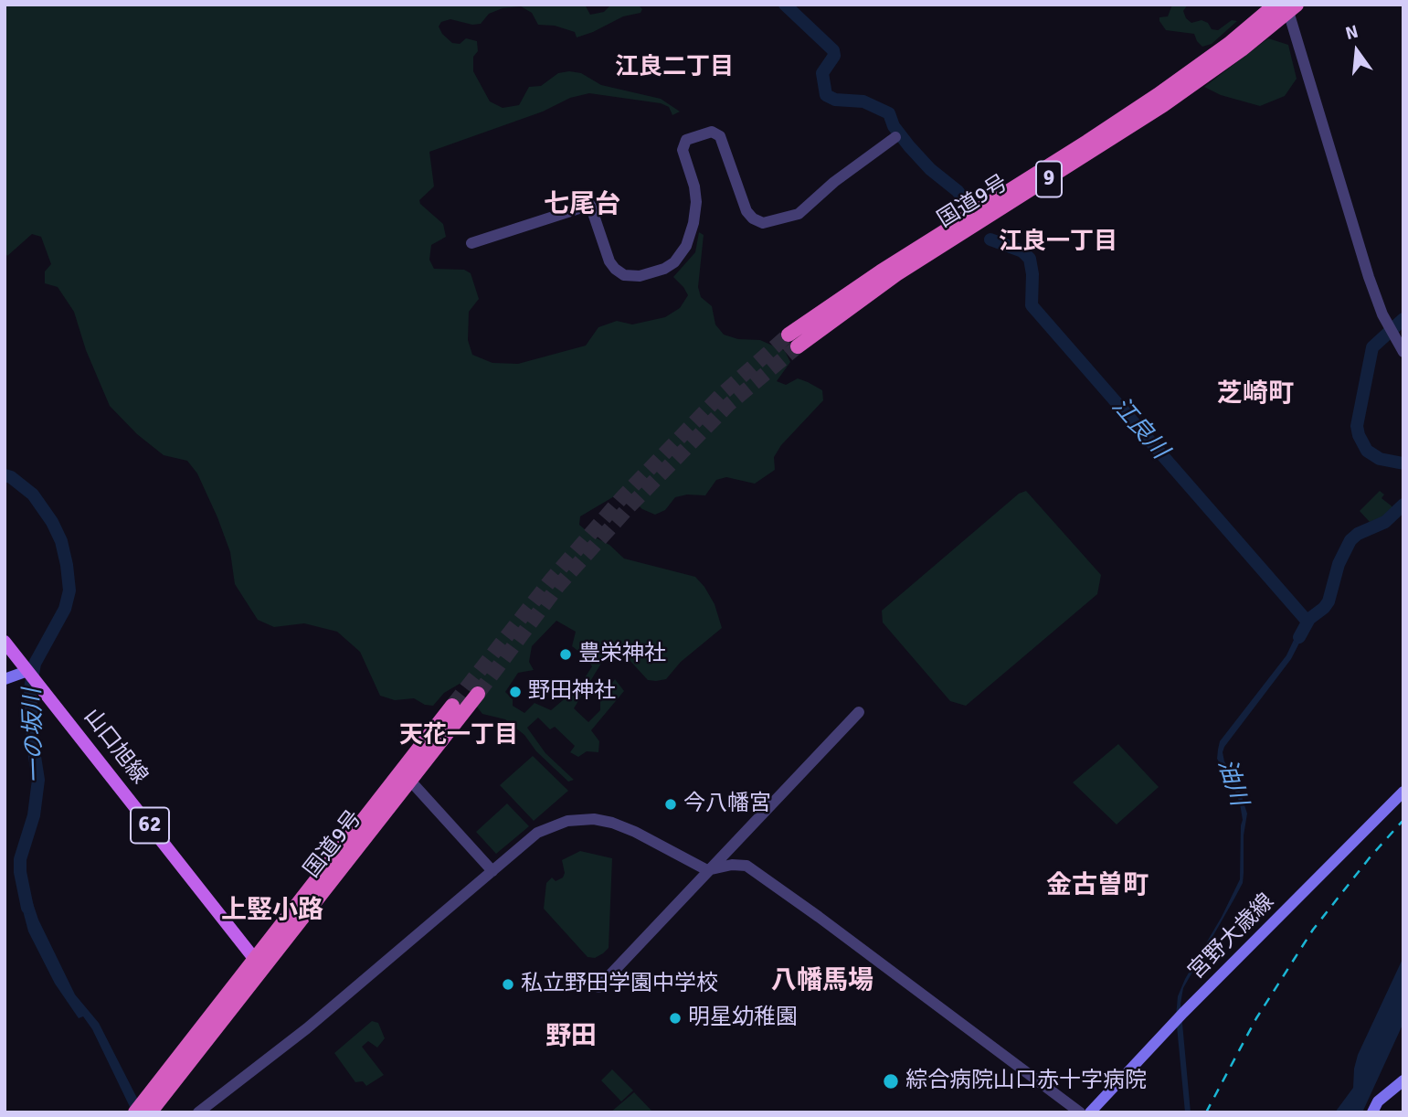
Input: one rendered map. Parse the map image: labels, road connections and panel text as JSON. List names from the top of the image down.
{
  "streets": {
    "highway": ["9", "国道9号"],
    "main road": ["山口旭線", "62", "宮野大歳線"]
  },
  "crossings": [
    ["国道9号", "山口旭線"]
  ],
  "districts": [
    "江良二丁目",
    "七尾台",
    "江良一丁目",
    "芝崎町",
    "天花一丁目",
    "金古曽町",
    "上竪小路",
    "八幡馬場",
    "野田"
  ],
  "water": ["江良川", "一の坂川", "油川"],
  "places": [
    "豊栄神社",
    "野田神社",
    "今八幡宮",
    "私立野田学園中学校",
    "明星幼稚園",
    "綜合病院山口赤十字病院"
  ],
  "north": "top"
}
